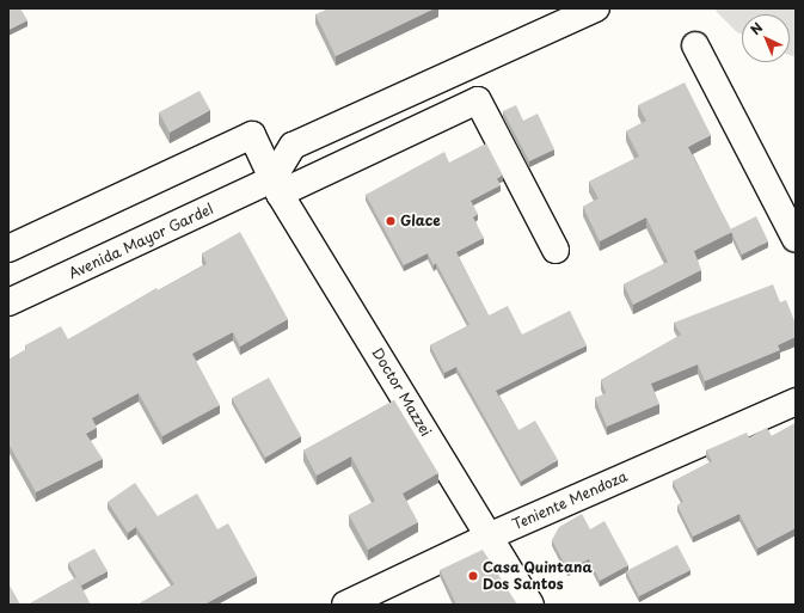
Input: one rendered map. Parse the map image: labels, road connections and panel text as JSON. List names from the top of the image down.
{
  "streets": {
    "street": ["Avenida Mayor Gardel", "Doctor Mazzei", "Teniente Mendoza"]
  },
  "crossings": [
    ["Avenida Mayor Gardel", "Doctor Mazzei"],
    ["Doctor Mazzei", "Teniente Mendoza"]
  ],
  "places": ["Glace", "Casa Quintana Dos Santos"],
  "north": "top left"
}
